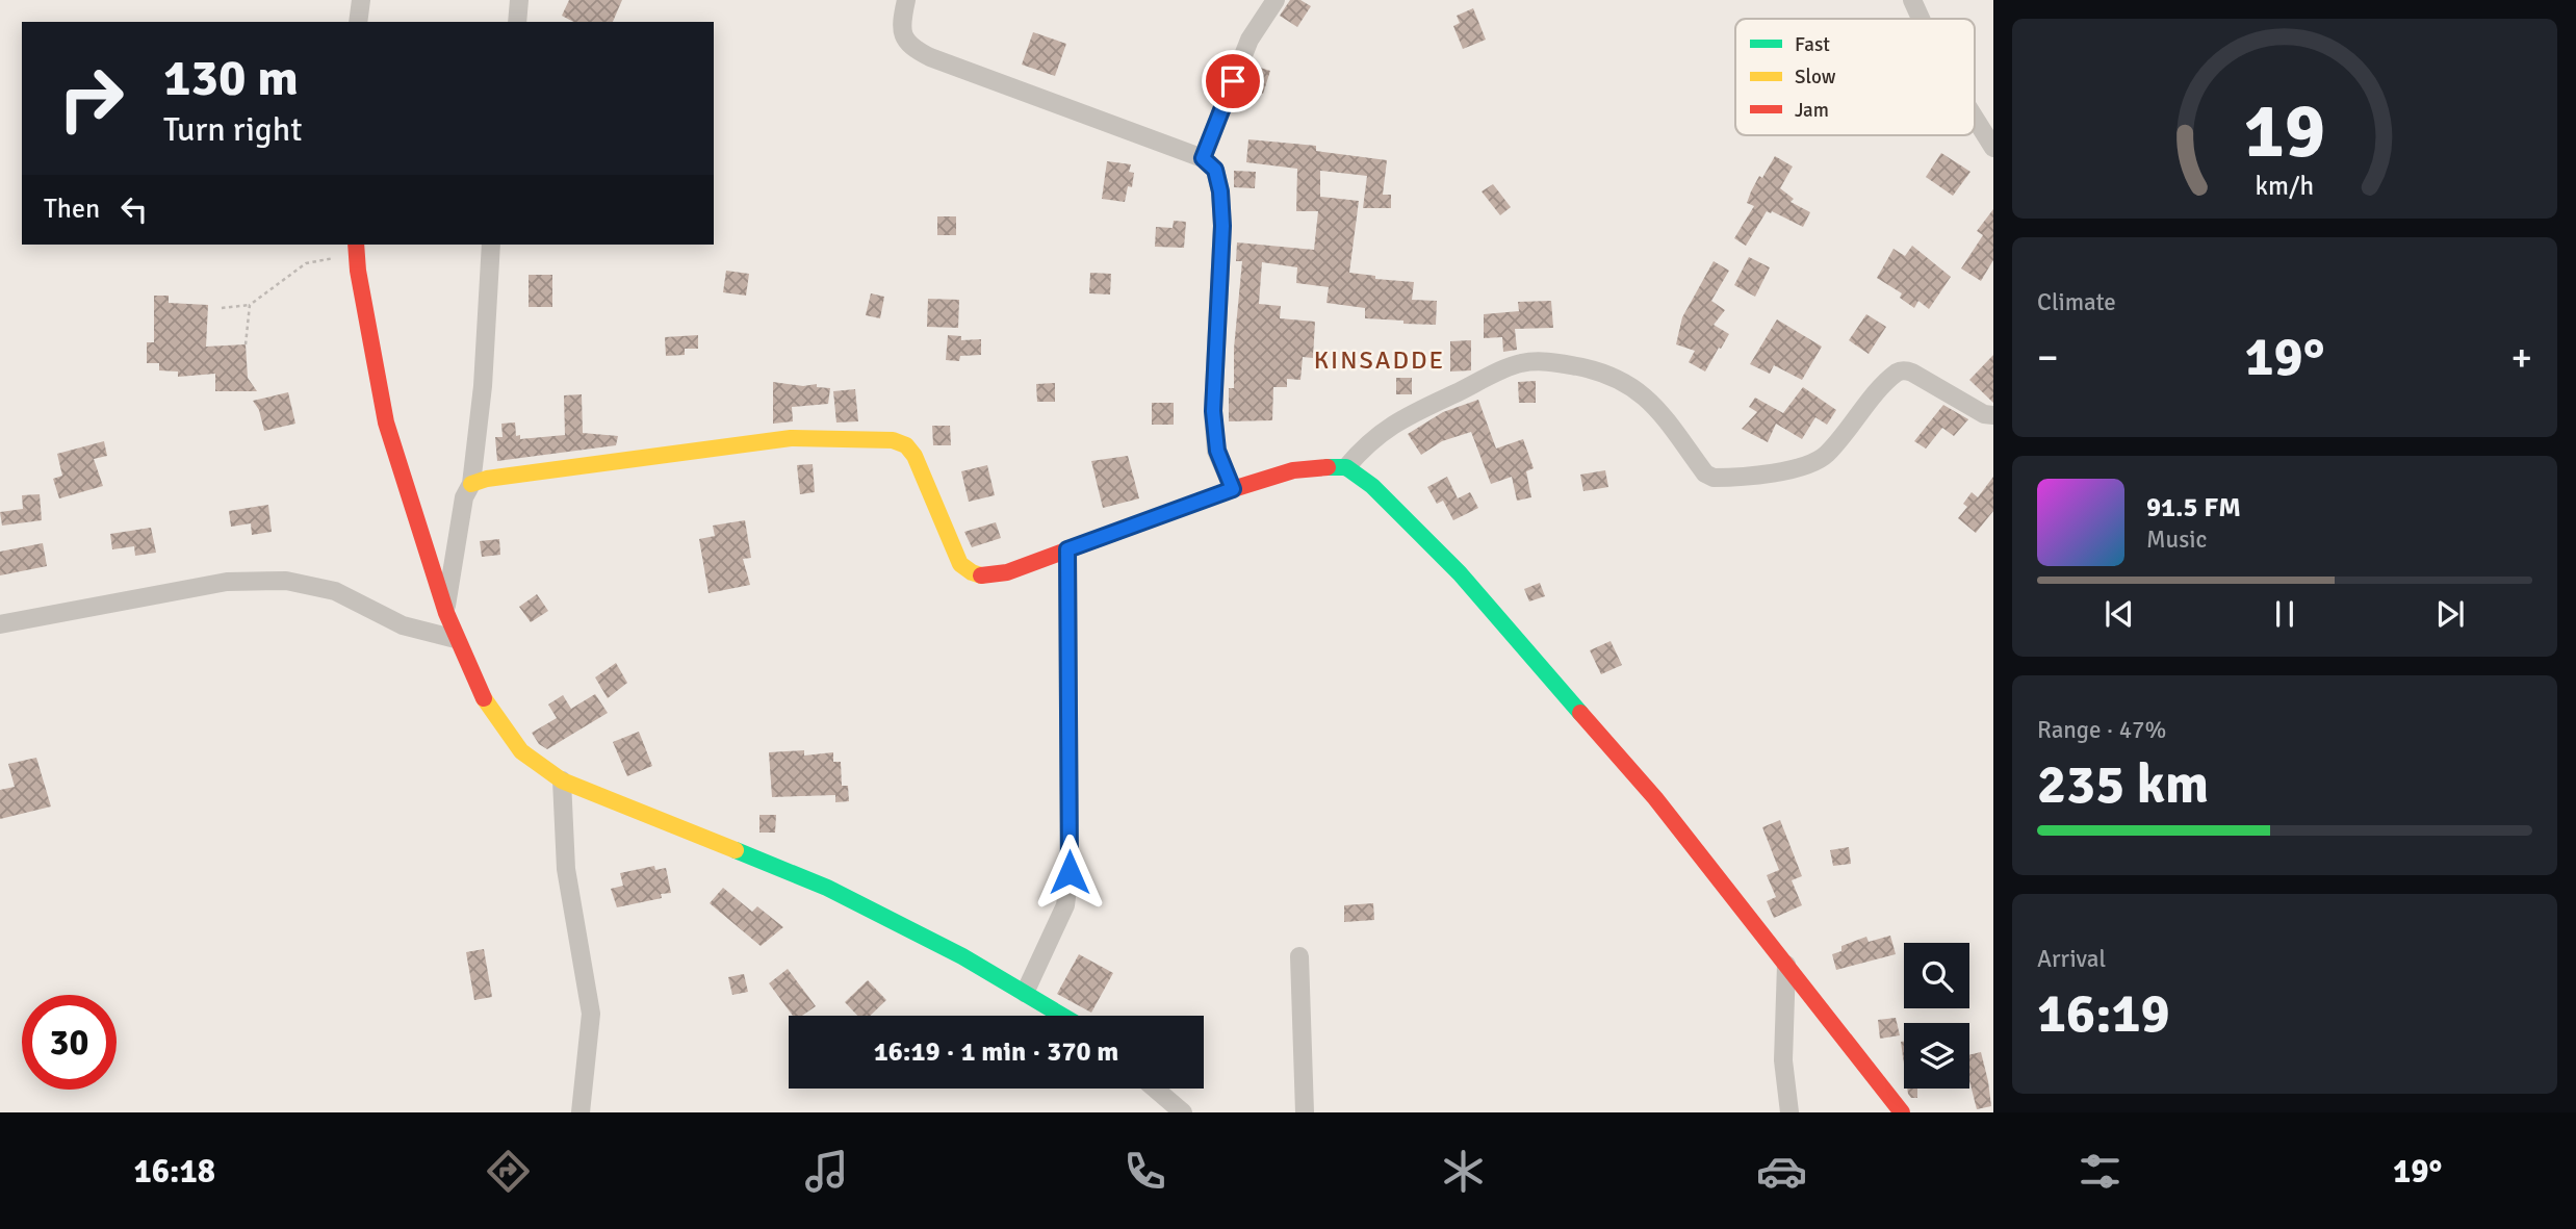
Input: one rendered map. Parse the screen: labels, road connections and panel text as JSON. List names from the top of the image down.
{
  "districts": ["KINSADDE"],
  "legend": ["Fast", "Slow", "Jam"],
  "page": {
    "turn": ["130 m", "Turn right"],
    "then": "Then",
    "tile": [
      "Climate",
      ["Range · 47%", "235 km"],
      ["Arrival", "16:19"]
    ],
    "heat": ["−", "19°", "+"],
    "song": ["91.5 FM", "Music"],
    "limit": "30",
    "trip": "16:19 · 1 min · 370 m",
    "tabs": ["16:18", "19°"],
    "gauge": ["19", "km/h"]
  }
}
